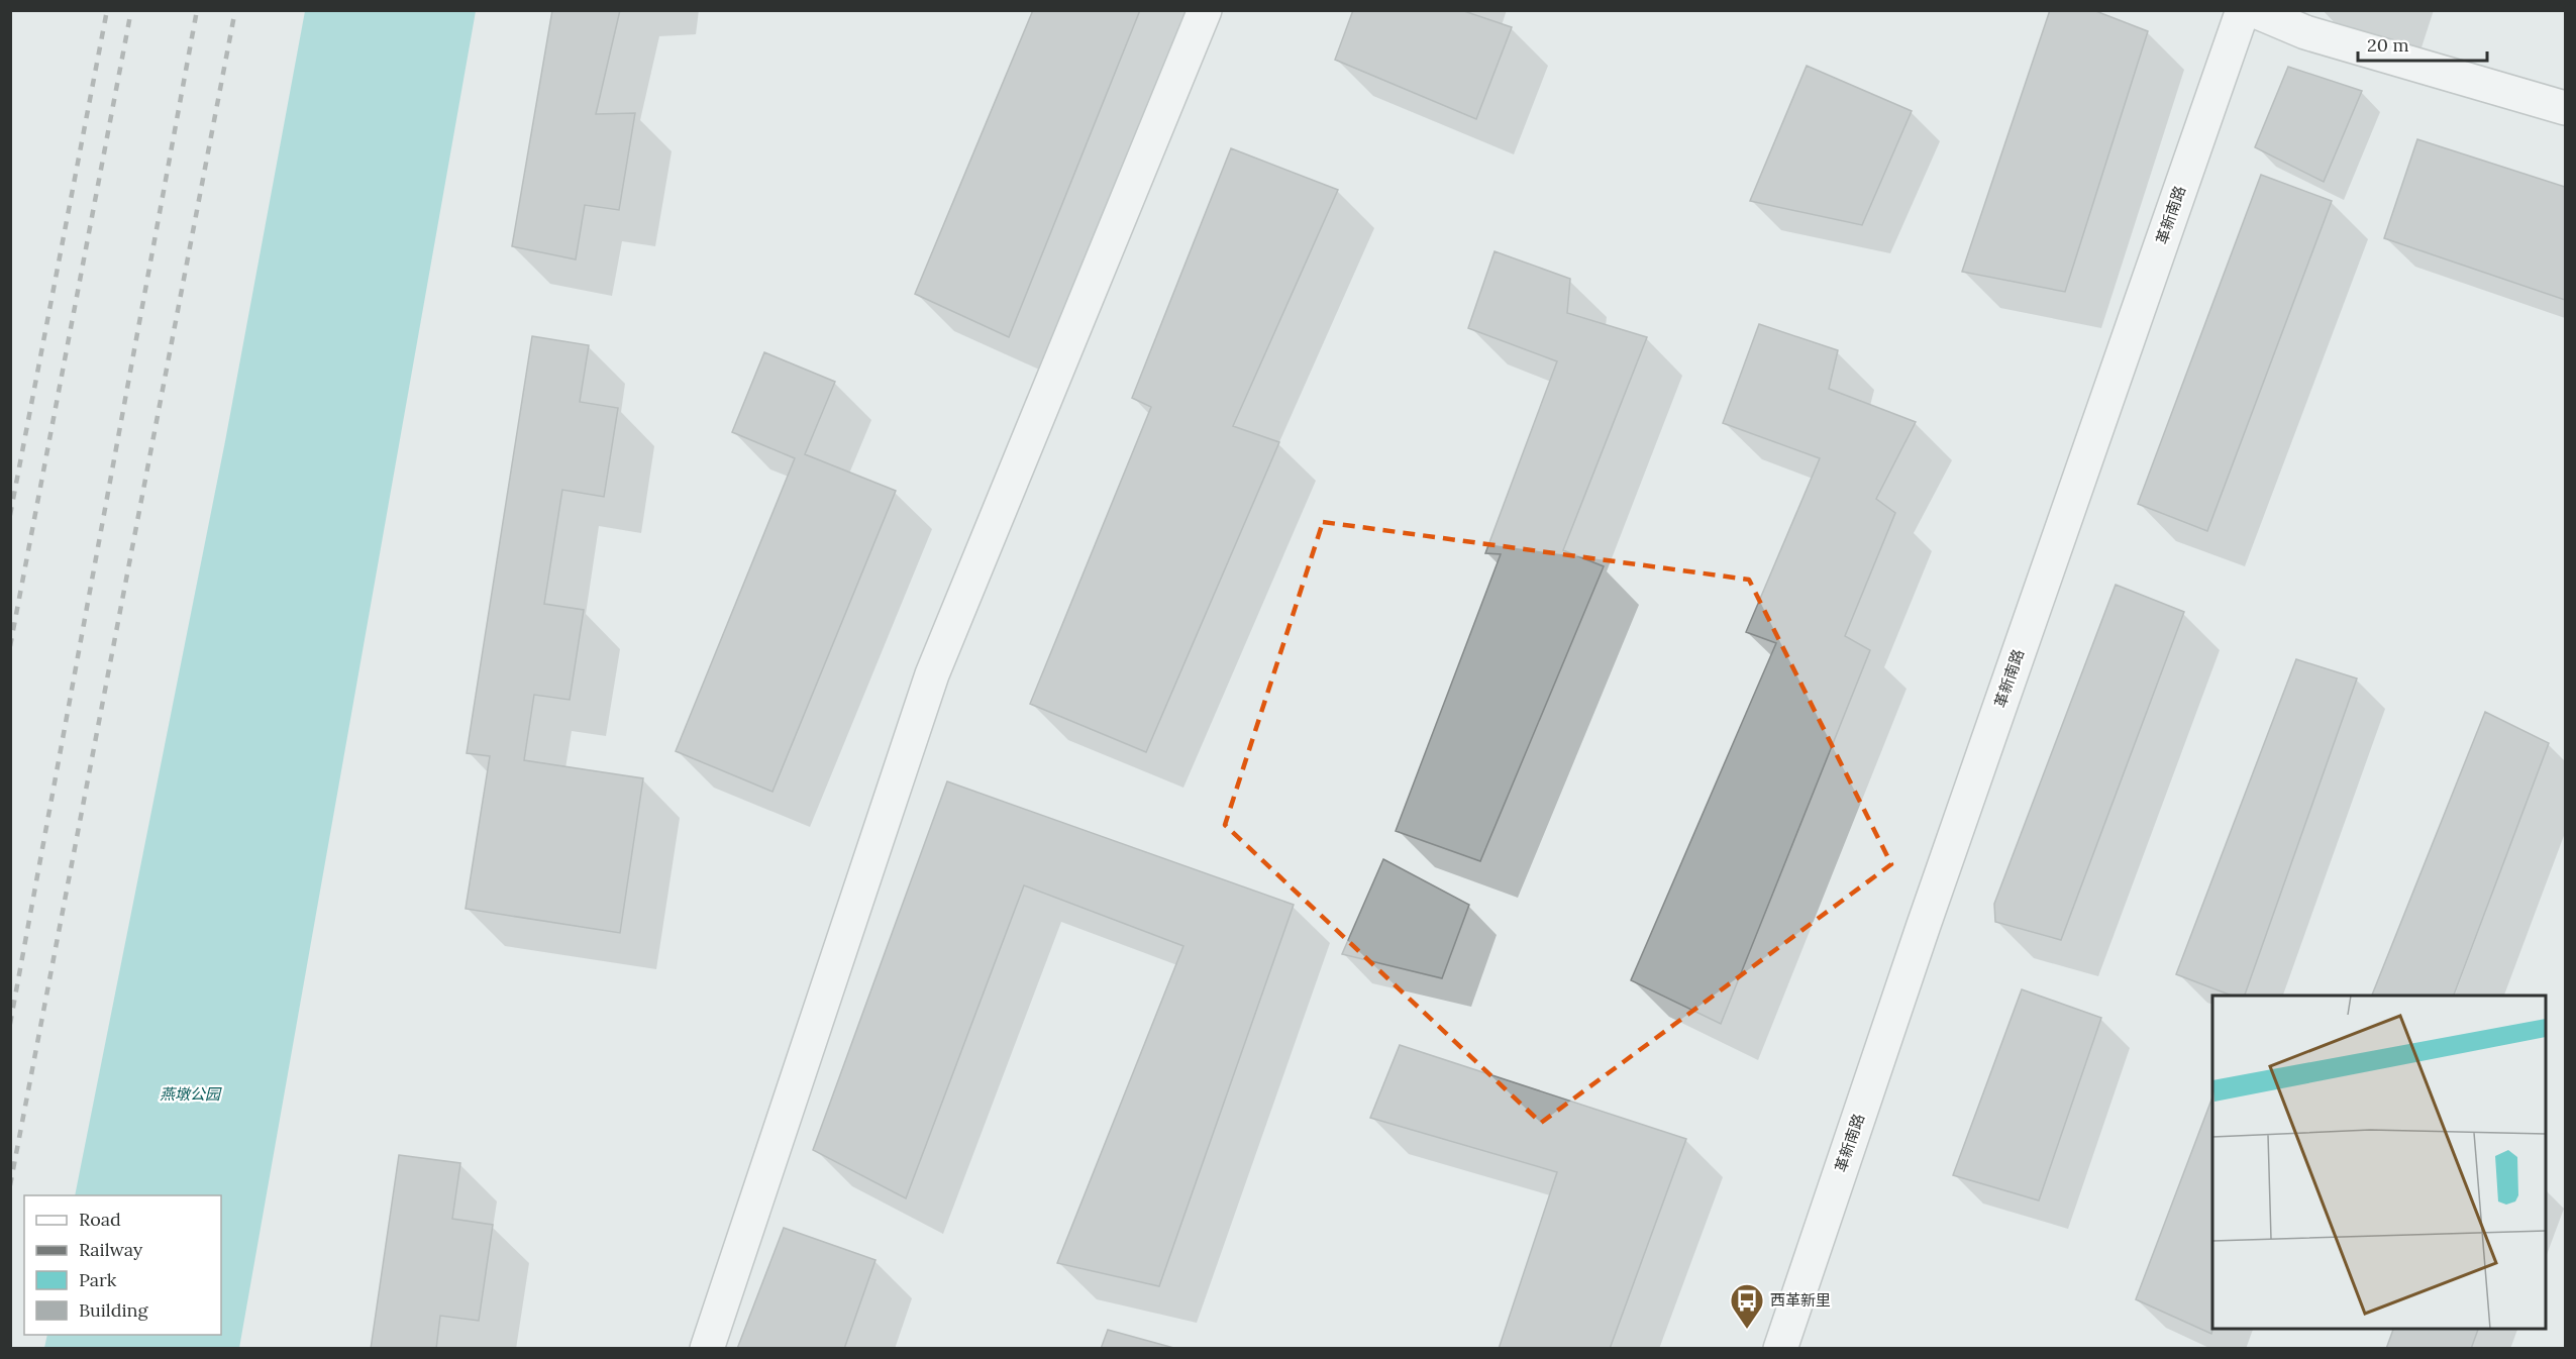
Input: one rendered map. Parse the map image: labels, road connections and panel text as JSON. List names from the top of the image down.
{
  "streets": {
    "street": ["革新南路"]
  },
  "parks": ["燕墩公园"],
  "places": {
    "bus stop": ["西革新里"]
  },
  "legend": [
    "Road",
    "Railway",
    "Park",
    "Building"
  ],
  "scale_bar": "20 m"
}
